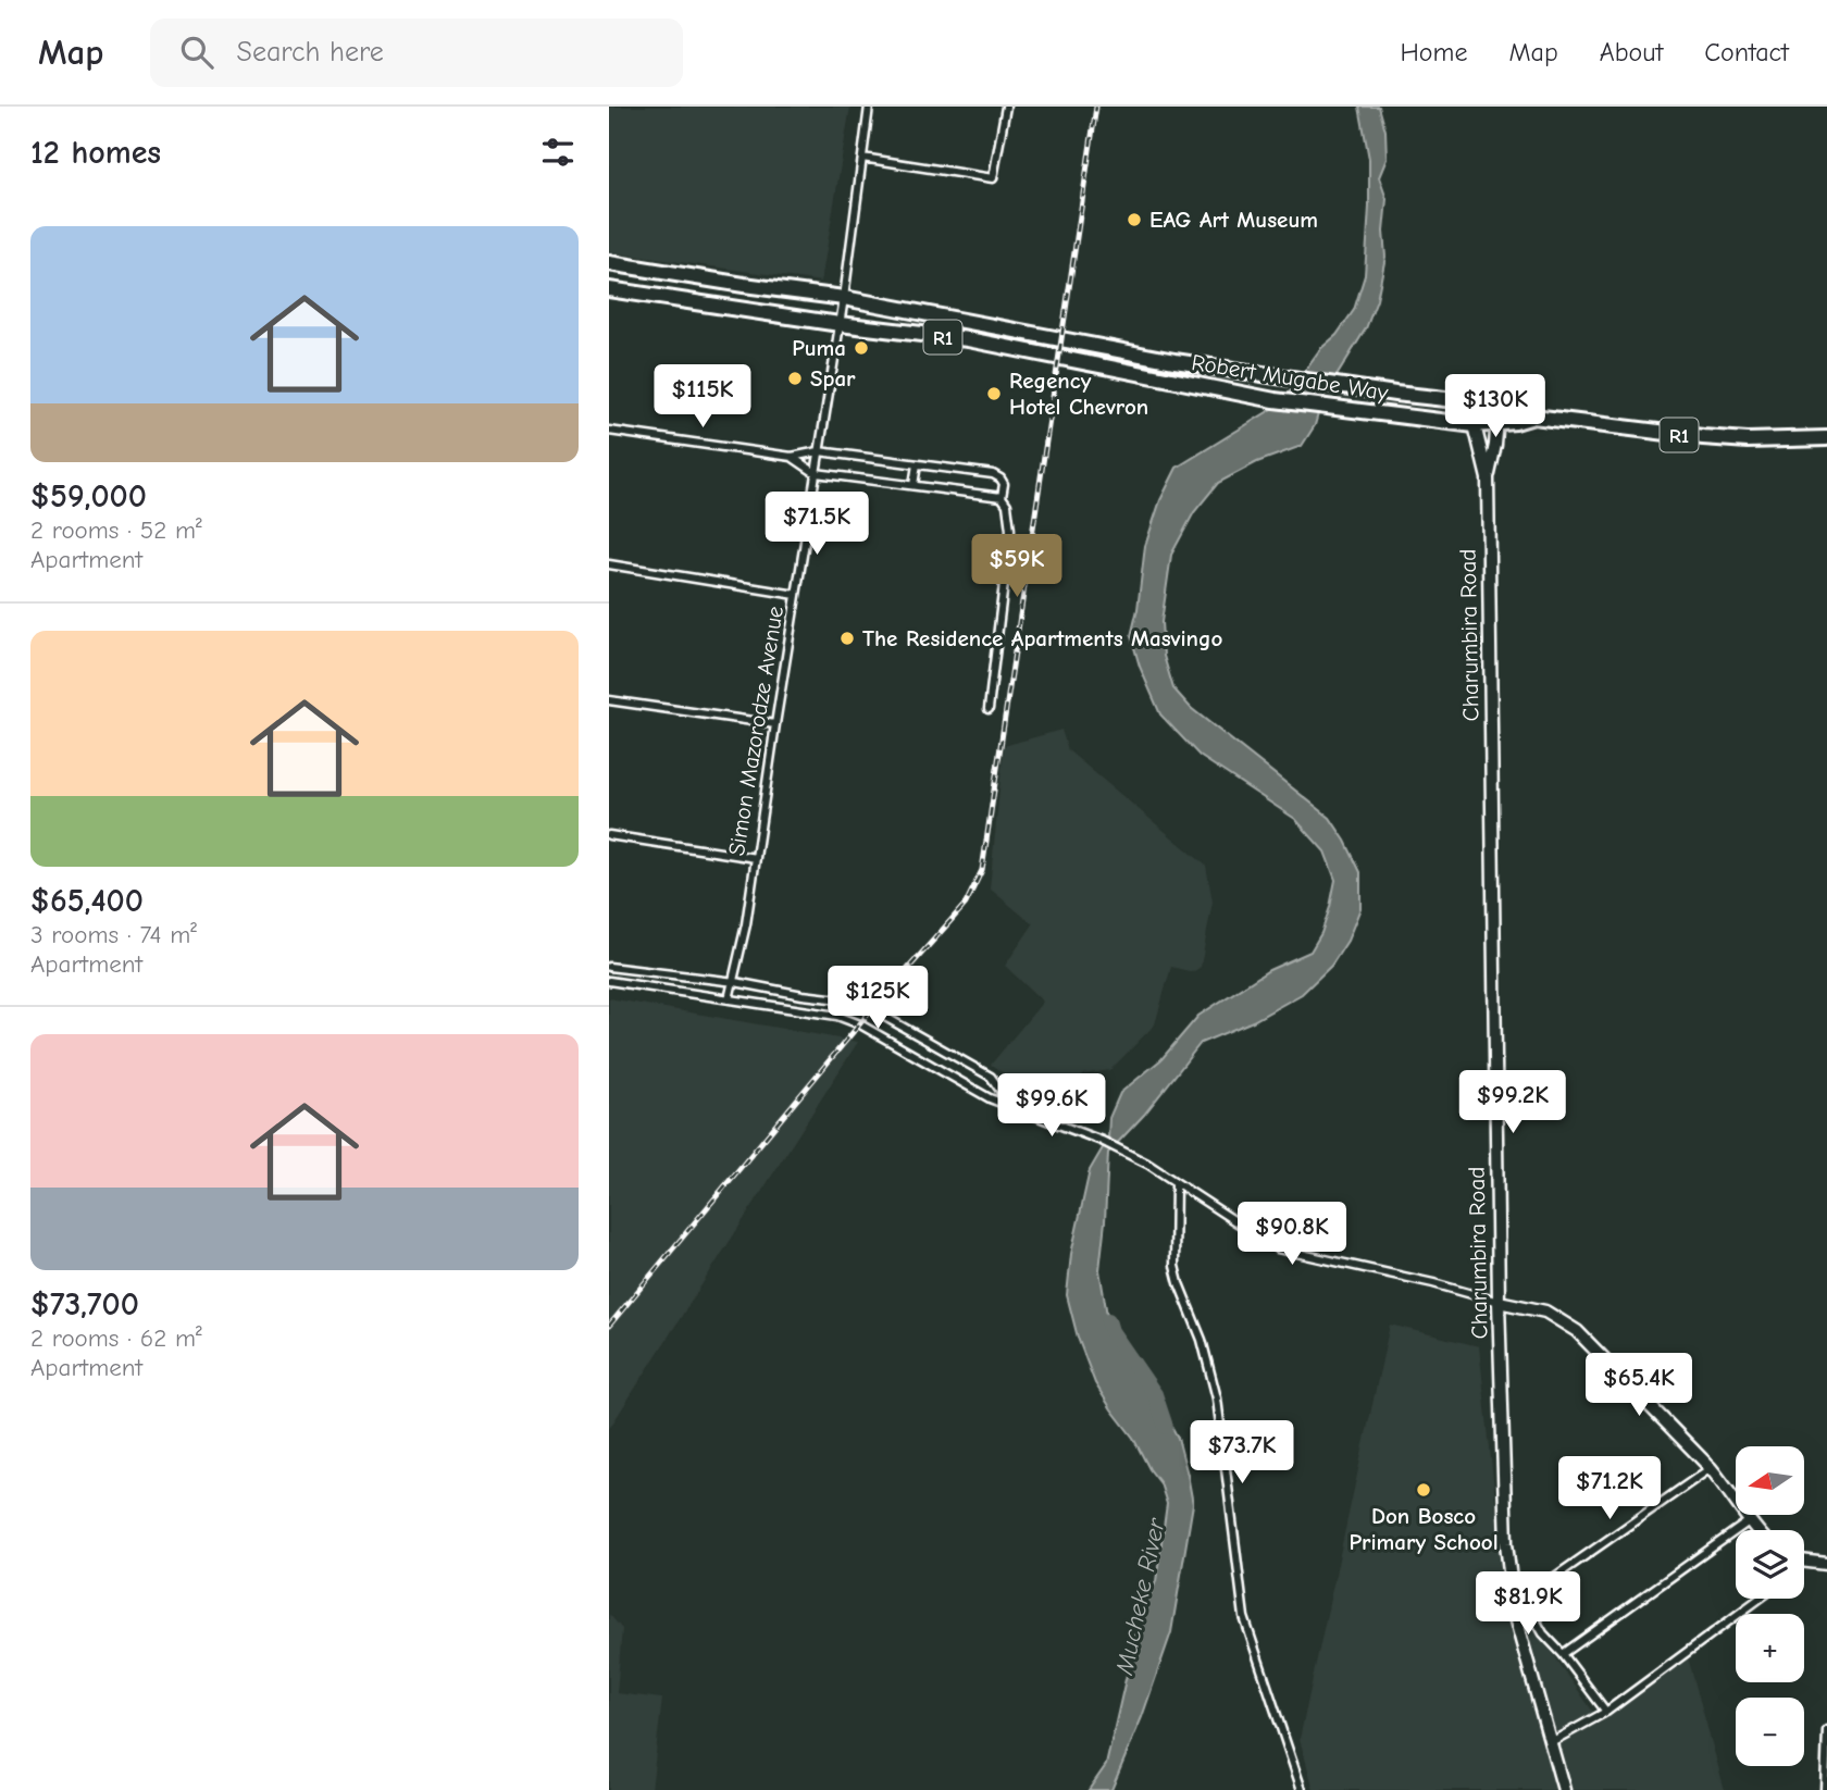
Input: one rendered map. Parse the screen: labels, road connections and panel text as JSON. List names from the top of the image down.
{
  "streets": {
    "highway": ["R1", "Robert Mugabe Way"],
    "street": ["Charumbira Road", "Simon Mazorodze Avenue"]
  },
  "crossings": [
    ["R1", "Robert Mugabe Way"],
    ["Robert Mugabe Way", "Charumbira Road"],
    ["Robert Mugabe Way", "Simon Mazorodze Avenue"]
  ],
  "water": ["Mucheke River"],
  "places": [
    "EAG Art Museum",
    "Puma",
    "Spar",
    "Regency Hotel Chevron",
    "The Residence Apartments Masvingo",
    "Don Bosco Primary School"
  ],
  "north": "left",
  "page": {
    "header": "Map",
    "search": "Search here",
    "nav": [
      "Home",
      "Map",
      "About",
      "Contact"
    ],
    "heading": "12 homes",
    "list": [
      {
        "name": "$59,000",
        "note": "2 rooms · 52 m² · Apartment"
      },
      {
        "name": "$65,400",
        "note": "3 rooms · 74 m² · Apartment"
      },
      {
        "name": "$73,700",
        "note": "2 rooms · 62 m² · Apartment"
      }
    ],
    "price": [
      "$115K",
      "$130K",
      "$71.5K",
      "$59K",
      "$125K",
      "$99.2K",
      "$99.6K",
      "$90.8K",
      "$65.4K",
      "$73.7K",
      "$71.2K",
      "$81.9K"
    ],
    "map_buttons": ["+", "−"]
  }
}
